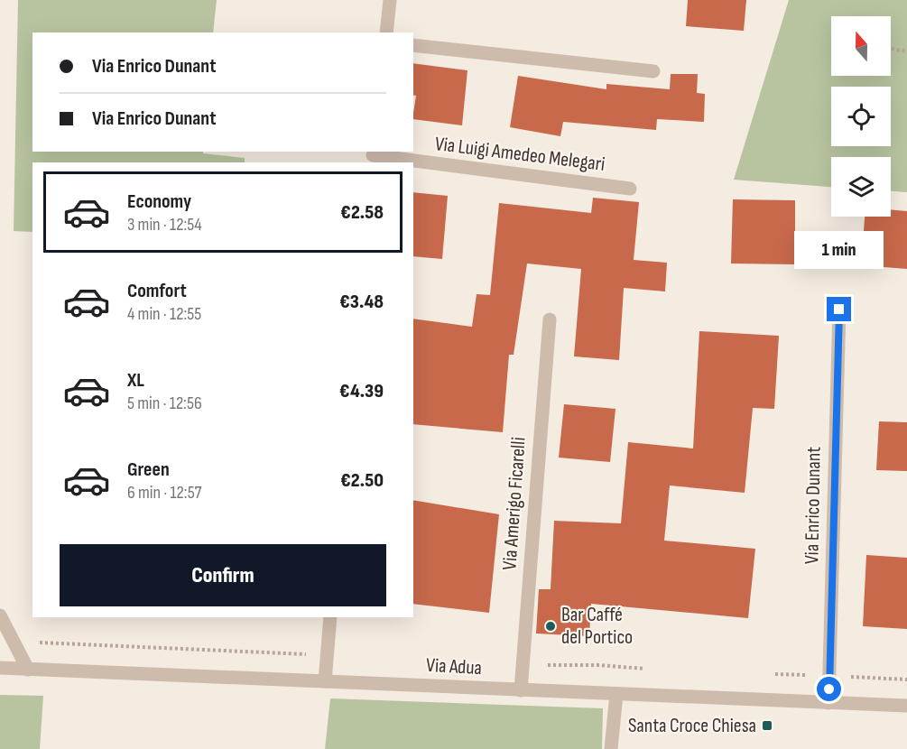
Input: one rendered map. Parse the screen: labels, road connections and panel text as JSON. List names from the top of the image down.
{
  "streets": {
    "street": [
      "Via Luigi Amedeo Melegari",
      "Via Amerigo Ficarelli",
      "Via Enrico Dunant",
      "Via Adua"
    ]
  },
  "crossings": [
    ["Via Amerigo Ficarelli", "Via Adua"],
    ["Via Enrico Dunant", "Via Adua"]
  ],
  "places": {
    "other": ["Bar Caffé del Portico"],
    "transit": ["Santa Croce Chiesa"]
  },
  "north": "top",
  "page": {
    "banner": ["Via Enrico Dunant", "Via Enrico Dunant"],
    "list": [
      {
        "name": "Economy",
        "note": "3 min · 12:54",
        "value": "€2.58"
      },
      {
        "name": "Comfort",
        "note": "4 min · 12:55",
        "value": "€3.48"
      },
      {
        "name": "XL",
        "note": "5 min · 12:56",
        "value": "€4.39"
      },
      {
        "name": "Green",
        "note": "6 min · 12:57",
        "value": "€2.50"
      }
    ],
    "bubble": "1 min",
    "buttons": "Confirm"
  }
}
